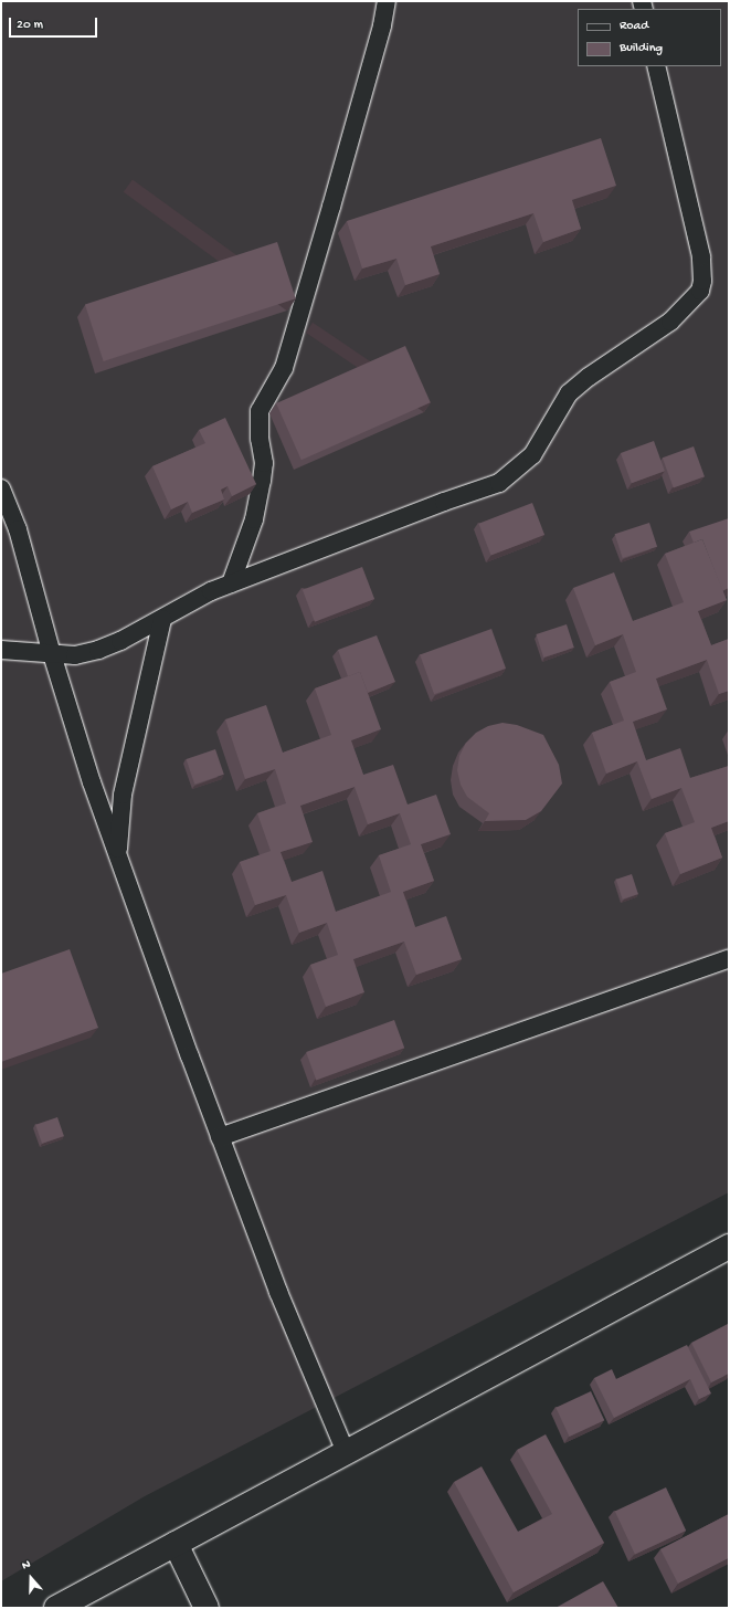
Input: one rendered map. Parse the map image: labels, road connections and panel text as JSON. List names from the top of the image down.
{
  "legend": ["Road", "Building"],
  "scale_bar": "20 m",
  "north": "top"
}
